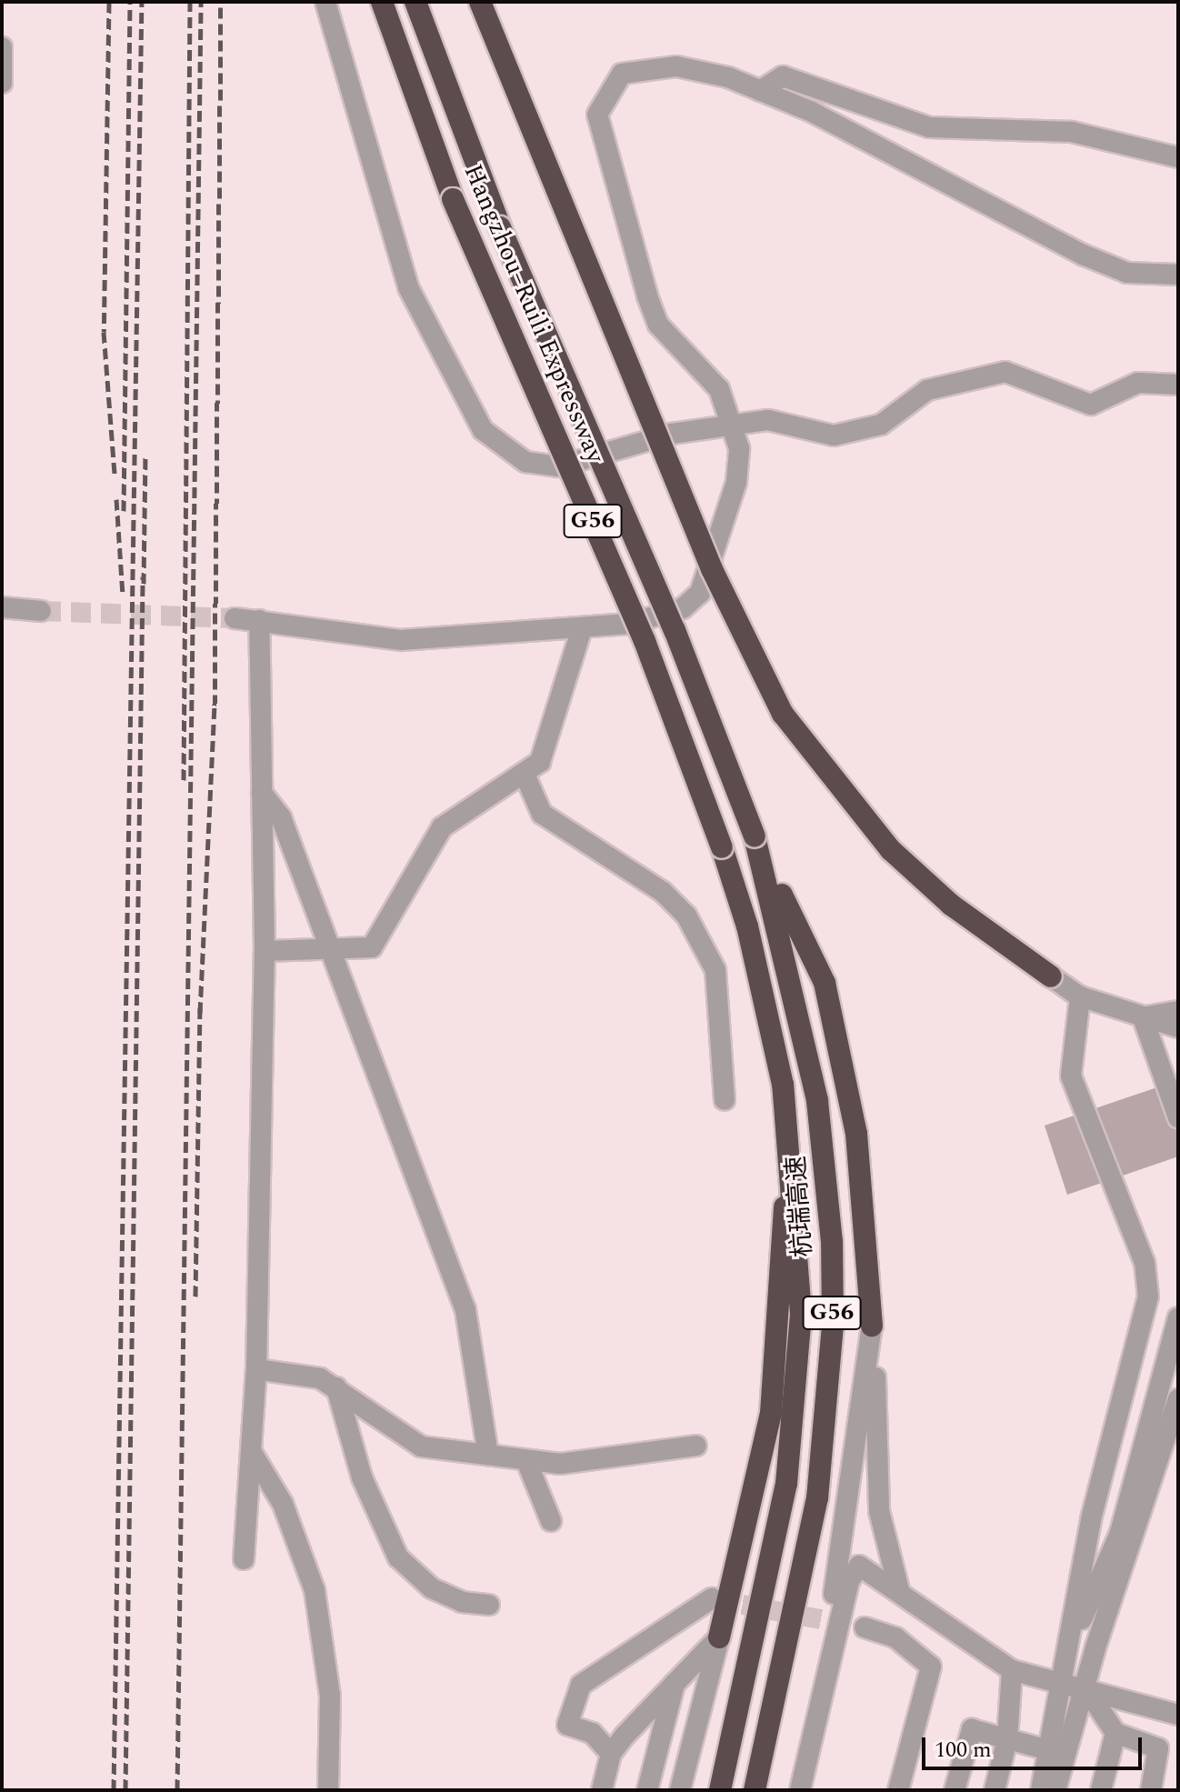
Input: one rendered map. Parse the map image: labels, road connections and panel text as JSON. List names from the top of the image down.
{
  "streets": {
    "highway": ["Hangzhou–Ruili Expressway", "G56", "杭瑞高速"]
  },
  "crossings": [
    ["Hangzhou–Ruili Expressway", "杭瑞高速"]
  ],
  "scale_bar": "100 m"
}
